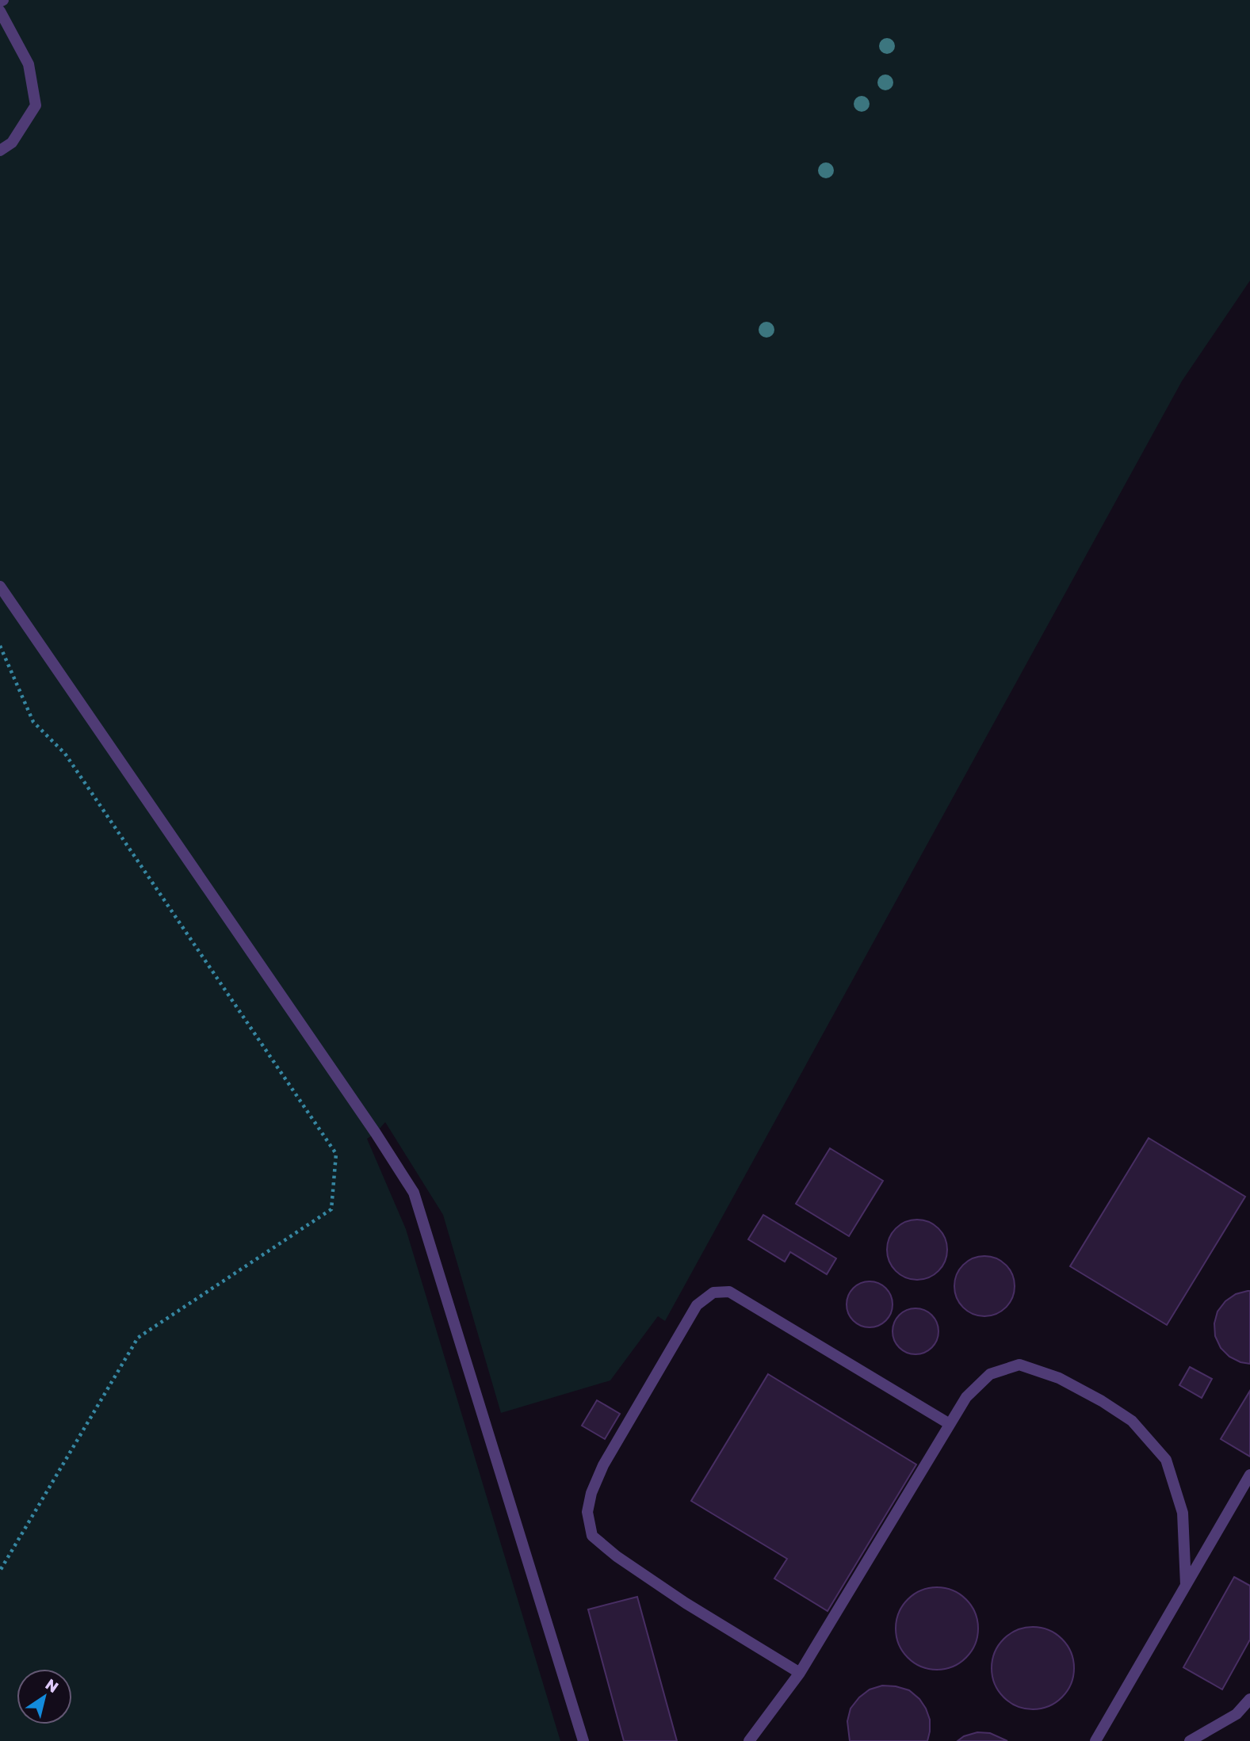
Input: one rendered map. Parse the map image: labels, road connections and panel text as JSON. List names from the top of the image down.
{
  "north": "top right"
}
